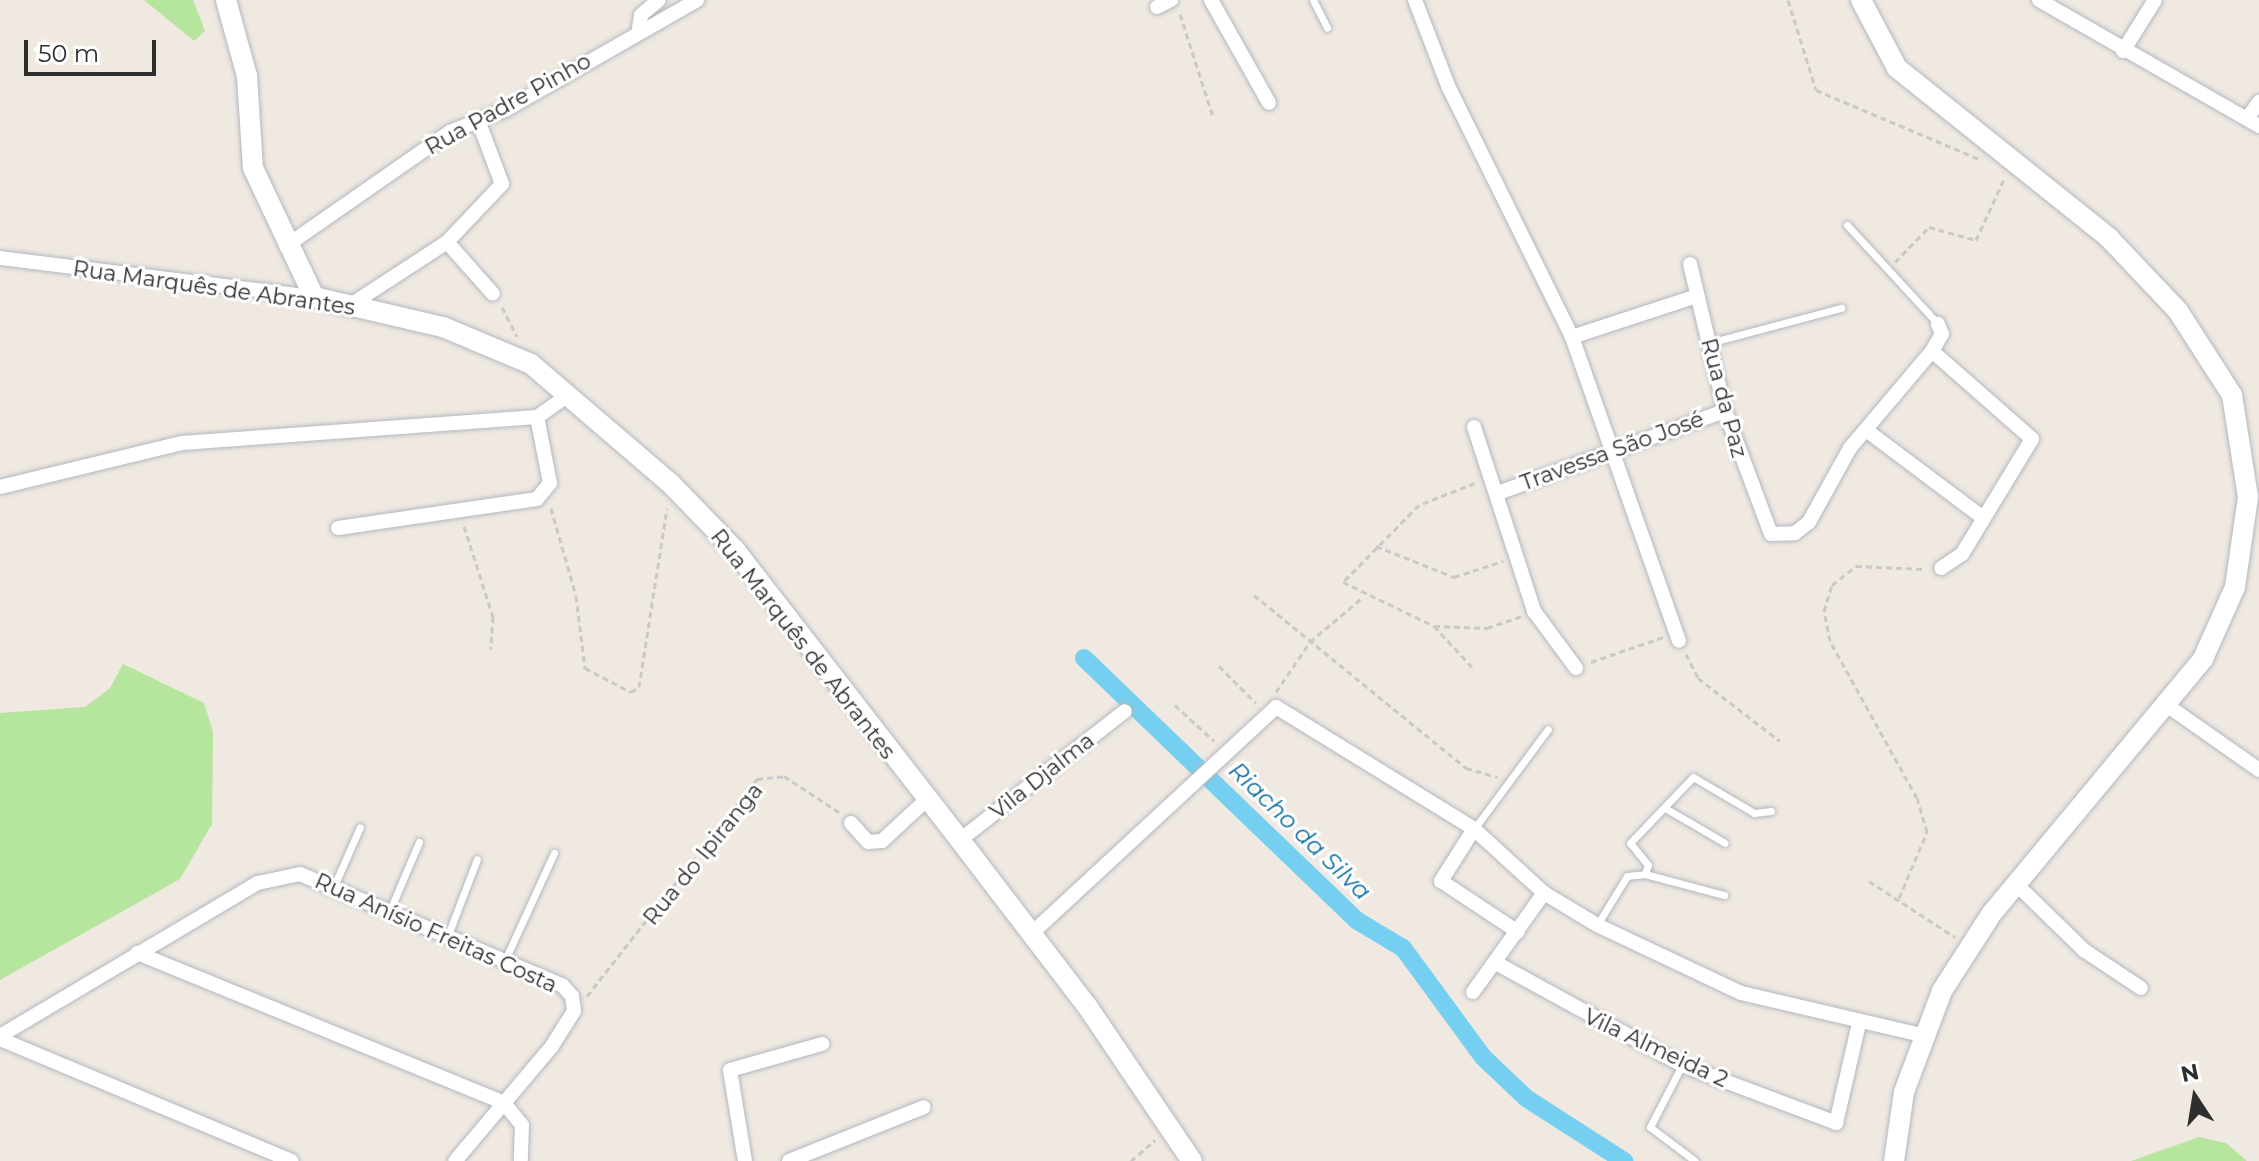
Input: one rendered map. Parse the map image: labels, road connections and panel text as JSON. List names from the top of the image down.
{
  "streets": {
    "street": [
      "Rua Padre Pinho",
      "Rua Marquês de Abrantes",
      "Rua da Paz",
      "Travessa São José",
      "Vila Djalma",
      "Rua Anísio Freitas Costa",
      "Vila Almeida 2"
    ],
    "path": ["Rua do Ipiranga"]
  },
  "crossings": [
    ["Rua Marquês de Abrantes", "Vila Djalma"],
    ["Rua da Paz", "Travessa São José"],
    ["Rua do Ipiranga", "Rua Anísio Freitas Costa"]
  ],
  "water": ["Riacho da Silva"],
  "scale_bar": "50 m",
  "north": "top"
}
